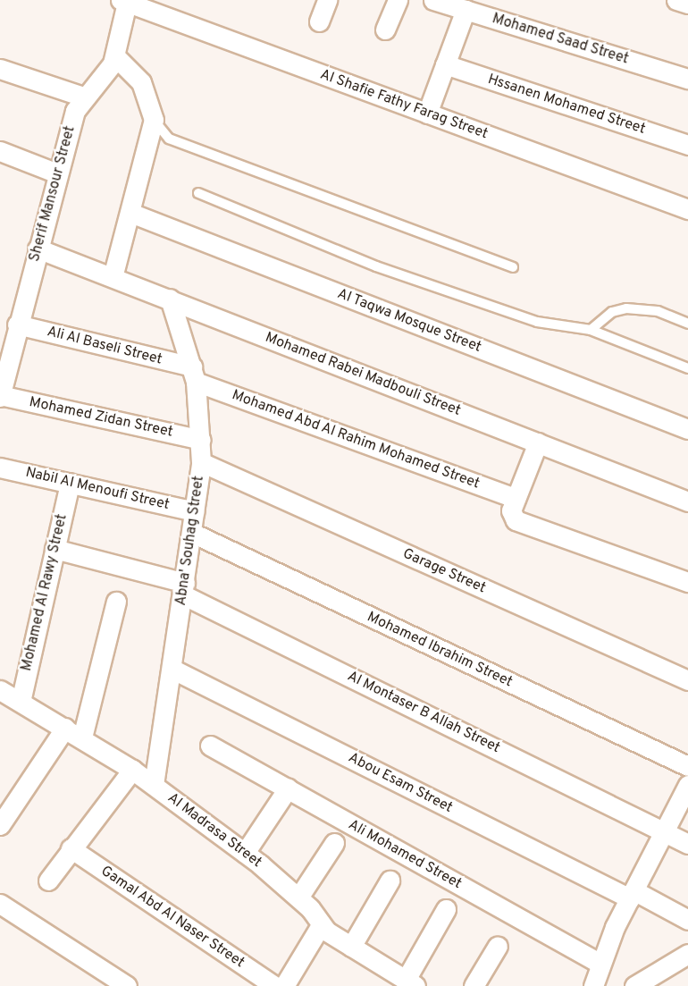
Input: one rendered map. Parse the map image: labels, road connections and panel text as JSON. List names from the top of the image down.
{
  "streets": {
    "street": [
      "Mohamed Saad Street",
      "Al Shafie Fathy Farag Street",
      "Hssanen Mohamed Street",
      "Sherif Mansour Street",
      "Al Taqwa Mosque Street",
      "Ali Al Baseli Street",
      "Mohamed Rabei Madbouli Street",
      "Mohamed Zidan Street",
      "Mohamed Abd Al Rahim Mohamed Street",
      "Nabil Al Menoufi Street",
      "Abna' Souhag Street",
      "Garage Street",
      "Mohamed Al Rawy Street",
      "Mohamed Ibrahim Street",
      "Al Montaser B Allah Street",
      "Abou Esam Street",
      "Al Madrasa Street",
      "Ali Mohamed Street",
      "Gamal Abd Al Naser Street"
    ]
  },
  "crossings": [
    ["Al Shafie Fathy Farag Street", "Sherif Mansour Street"],
    ["Sherif Mansour Street", "Ali Al Baseli Street"],
    ["Sherif Mansour Street", "Mohamed Rabei Madbouli Street"],
    ["Sherif Mansour Street", "Mohamed Zidan Street"],
    ["Ali Al Baseli Street", "Mohamed Abd Al Rahim Mohamed Street"],
    ["Ali Al Baseli Street", "Abna' Souhag Street"],
    ["Mohamed Rabei Madbouli Street", "Abna' Souhag Street"],
    ["Mohamed Zidan Street", "Abna' Souhag Street"],
    ["Mohamed Abd Al Rahim Mohamed Street", "Abna' Souhag Street"],
    ["Nabil Al Menoufi Street", "Abna' Souhag Street"],
    ["Nabil Al Menoufi Street", "Mohamed Al Rawy Street"],
    ["Abna' Souhag Street", "Garage Street"],
    ["Abna' Souhag Street", "Mohamed Ibrahim Street"],
    ["Abna' Souhag Street", "Al Montaser B Allah Street"],
    ["Abna' Souhag Street", "Abou Esam Street"],
    ["Abna' Souhag Street", "Al Madrasa Street"],
    ["Mohamed Al Rawy Street", "Al Montaser B Allah Street"],
    ["Mohamed Al Rawy Street", "Al Madrasa Street"]
  ]
}
